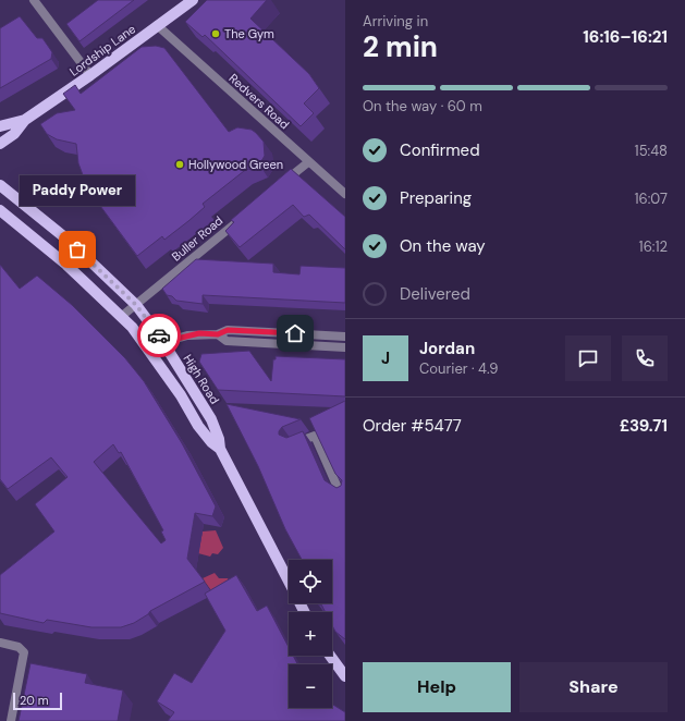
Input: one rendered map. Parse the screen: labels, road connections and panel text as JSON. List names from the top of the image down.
{
  "streets": {
    "main road": ["Lordship Lane", "High Road"],
    "street": ["Redvers Road", "Buller Road"]
  },
  "crossings": [
    ["Lordship Lane", "Redvers Road"],
    ["Buller Road", "High Road"]
  ],
  "places": ["The Gym", "Hollywood Green", "Paddy Power"],
  "scale_bar": "20 m",
  "page": {
    "heading": ["2 min", "Arriving in", "16:16–16:21"],
    "panel": [
      "Jordan",
      "Courier · 4.9",
      "Order #5477",
      "£39.71"
    ],
    "bar": "On the way · 60 m",
    "list": [
      ["Confirmed", "15:48"],
      ["Preparing", "16:07"],
      ["On the way", "16:12"],
      "Delivered"
    ],
    "bubble": "Paddy Power",
    "round": "J",
    "map_buttons": ["+", "−"],
    "buttons": ["Help", "Share"],
    "scale": "20 m"
  }
}
